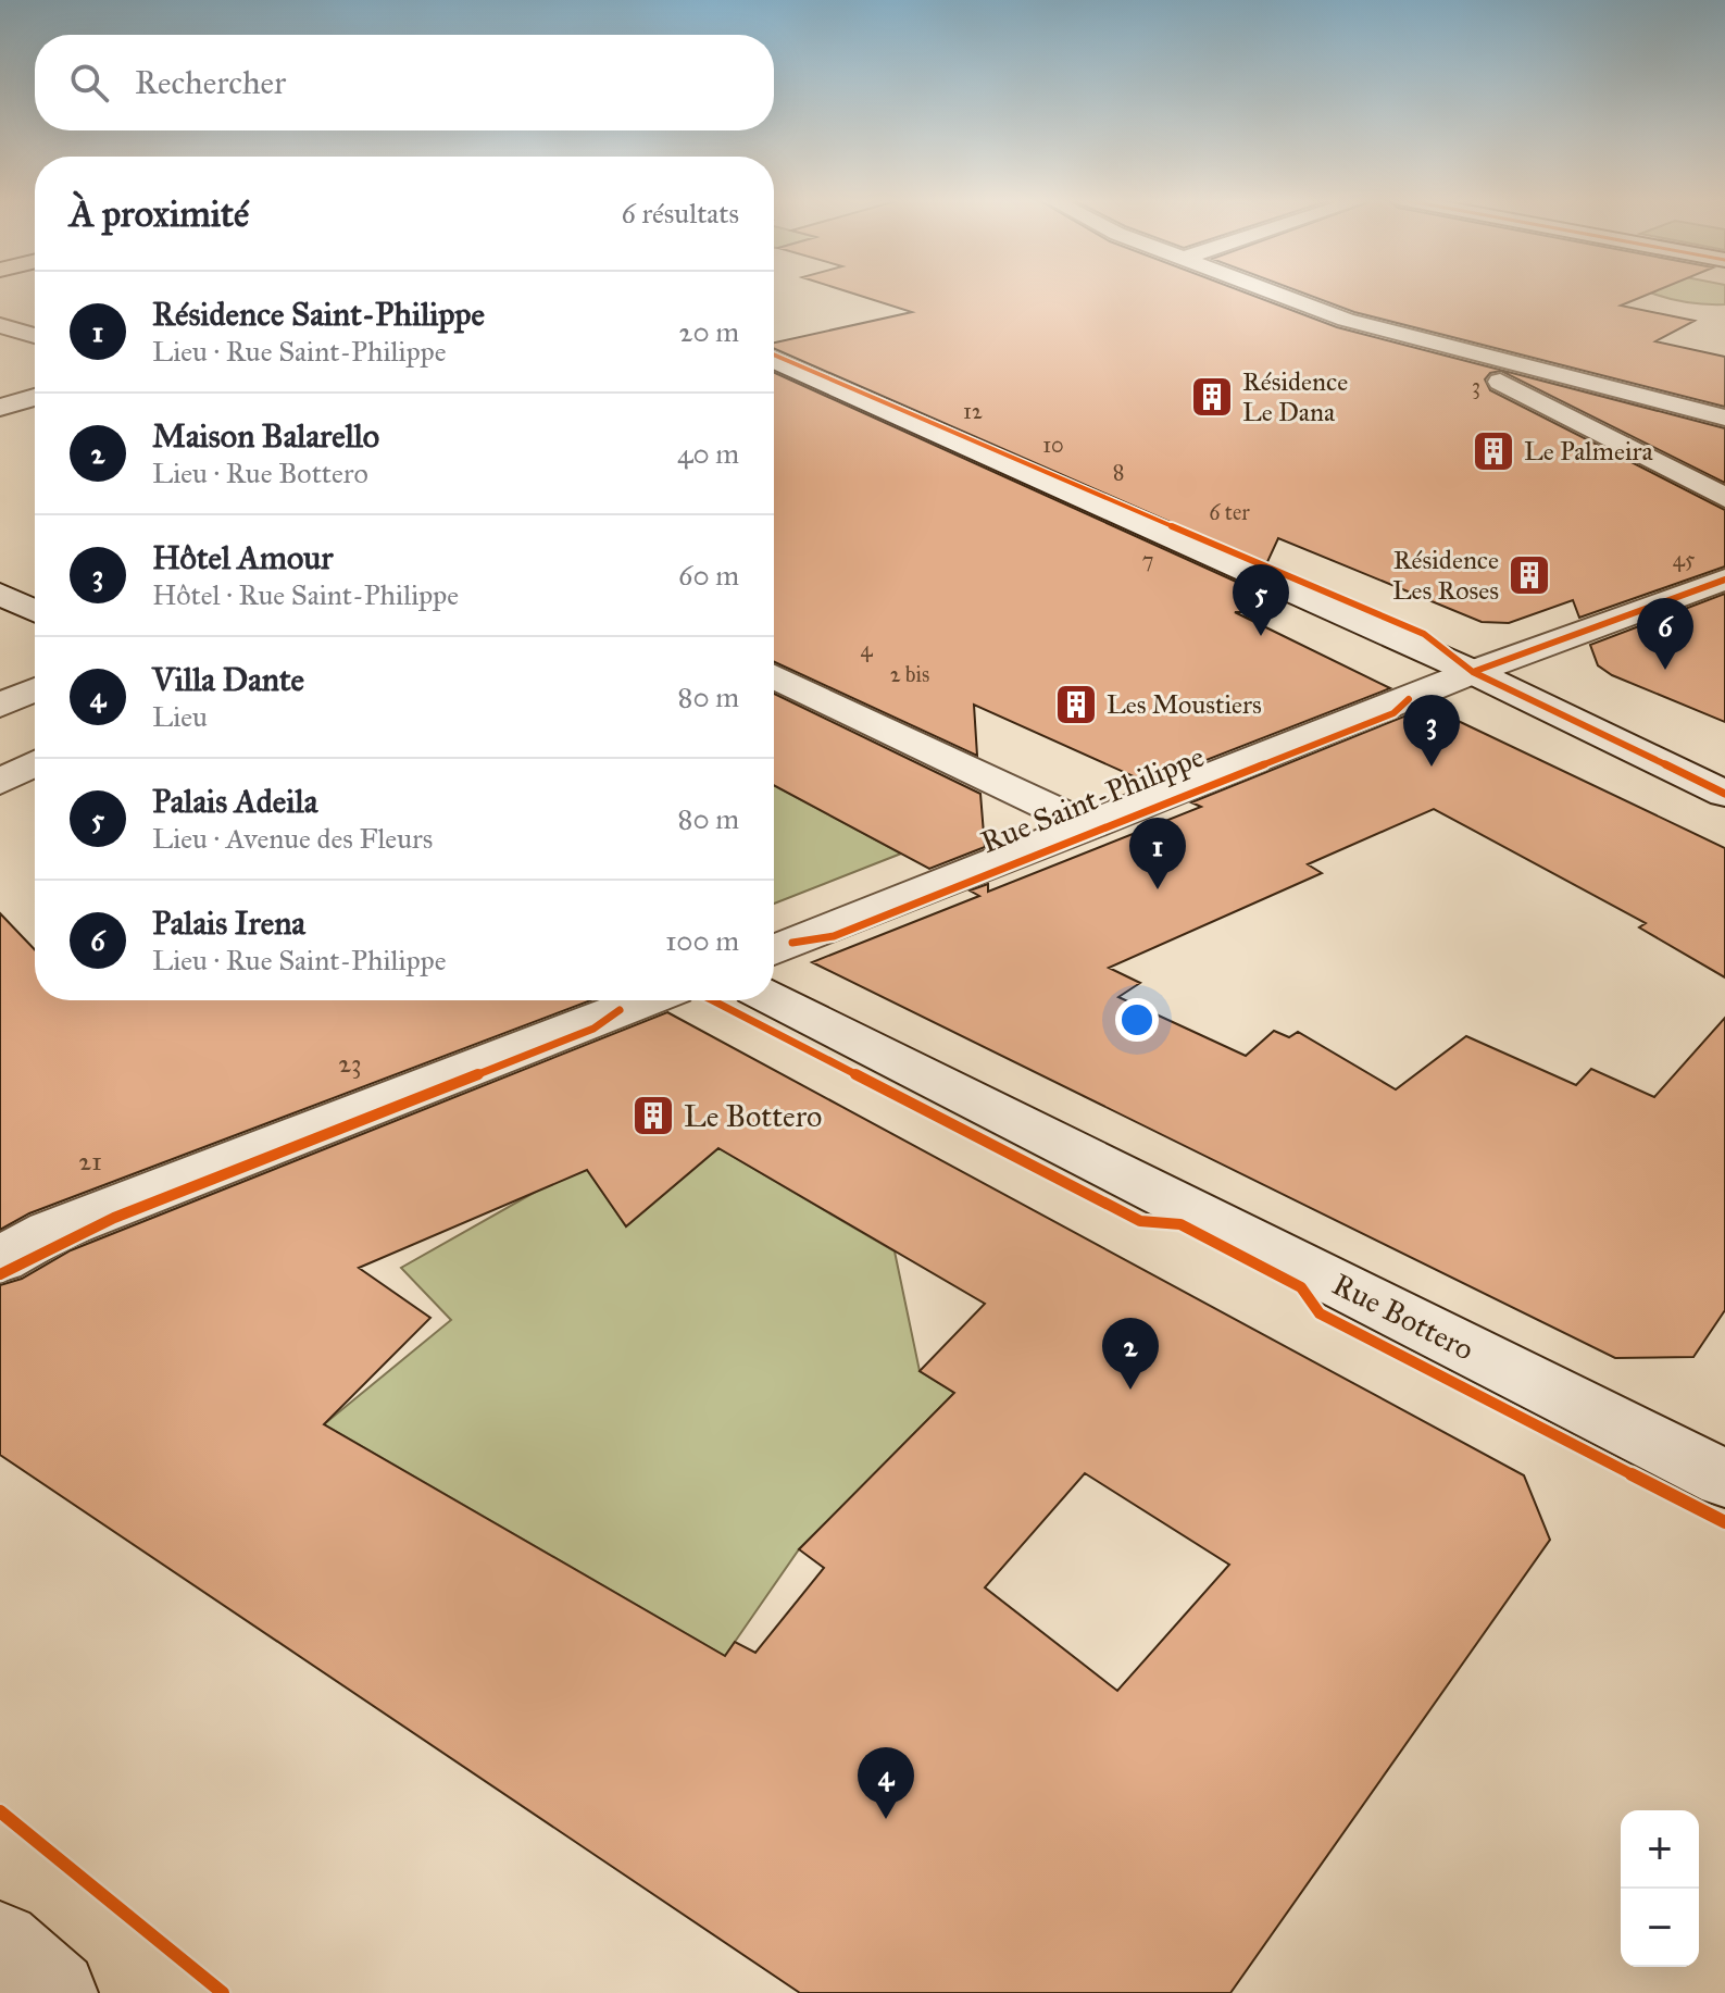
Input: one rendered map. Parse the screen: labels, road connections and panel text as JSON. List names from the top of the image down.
{
  "streets": {
    "street": ["Rue Saint-Philippe", "Rue Bottero"]
  },
  "places": {
    "building": [
      "Résidence Le Dana",
      "Le Palmeira",
      "Résidence Les Roses",
      "Les Moustiers",
      "Le Bottero"
    ]
  },
  "house_numbers": [
    "3",
    "12",
    "10",
    "8",
    "6 ter",
    "45",
    "7",
    "4",
    "2 bis",
    "23",
    "21"
  ],
  "page": {
    "search": "Rechercher",
    "heading": ["À proximité", "6 résultats"],
    "list": [
      {
        "mark": "1",
        "name": "Résidence Saint-Philippe",
        "note": "Lieu · Rue Saint-Philippe",
        "value": "20 m"
      },
      {
        "mark": "2",
        "name": "Maison Balarello",
        "note": "Lieu · Rue Bottero",
        "value": "40 m"
      },
      {
        "mark": "3",
        "name": "Hôtel Amour",
        "note": "Hôtel · Rue Saint-Philippe",
        "value": "60 m"
      },
      {
        "mark": "4",
        "name": "Villa Dante",
        "note": "Lieu",
        "value": "80 m"
      },
      {
        "mark": "5",
        "name": "Palais Adeila",
        "note": "Lieu · Avenue des Fleurs",
        "value": "80 m"
      },
      {
        "mark": "6",
        "name": "Palais Irena",
        "note": "Lieu · Rue Saint-Philippe",
        "value": "100 m"
      }
    ],
    "pins": [
      "5",
      "6",
      "3",
      "1",
      "2",
      "4"
    ],
    "map_buttons": ["+", "−"]
  }
}
